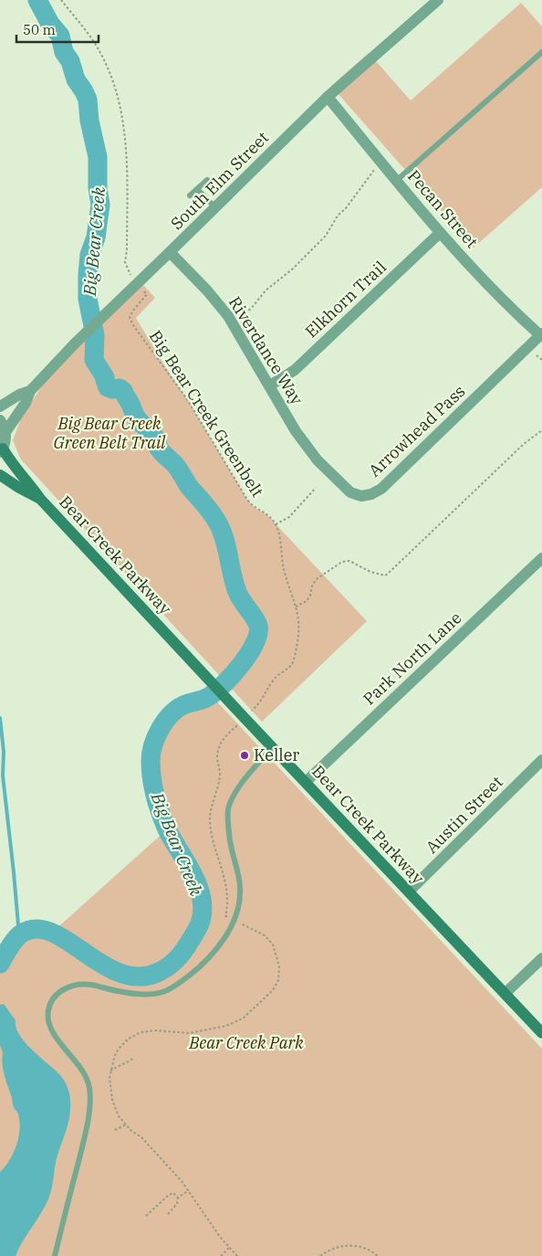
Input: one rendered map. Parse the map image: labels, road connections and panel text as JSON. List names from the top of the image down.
{
  "streets": {
    "main road": ["Bear Creek Parkway"],
    "street": [
      "South Elm Street",
      "Pecan Street",
      "Elkhorn Trail",
      "Riverdance Way",
      "Arrowhead Pass",
      "Park North Lane",
      "Austin Street"
    ],
    "path": ["Big Bear Creek Greenbelt"]
  },
  "crossings": [
    ["South Elm Street", "Pecan Street"],
    ["South Elm Street", "Riverdance Way"],
    ["Pecan Street", "Elkhorn Trail"],
    ["Pecan Street", "Arrowhead Pass"],
    ["Elkhorn Trail", "Riverdance Way"],
    ["Riverdance Way", "Arrowhead Pass"],
    ["Bear Creek Parkway", "Park North Lane"],
    ["Bear Creek Parkway", "Austin Street"]
  ],
  "water": ["Big Bear Creek"],
  "parks": ["Big Bear Creek Green Belt Trail", "Bear Creek Park"],
  "places": ["Keller"],
  "scale_bar": "50 m"
}
